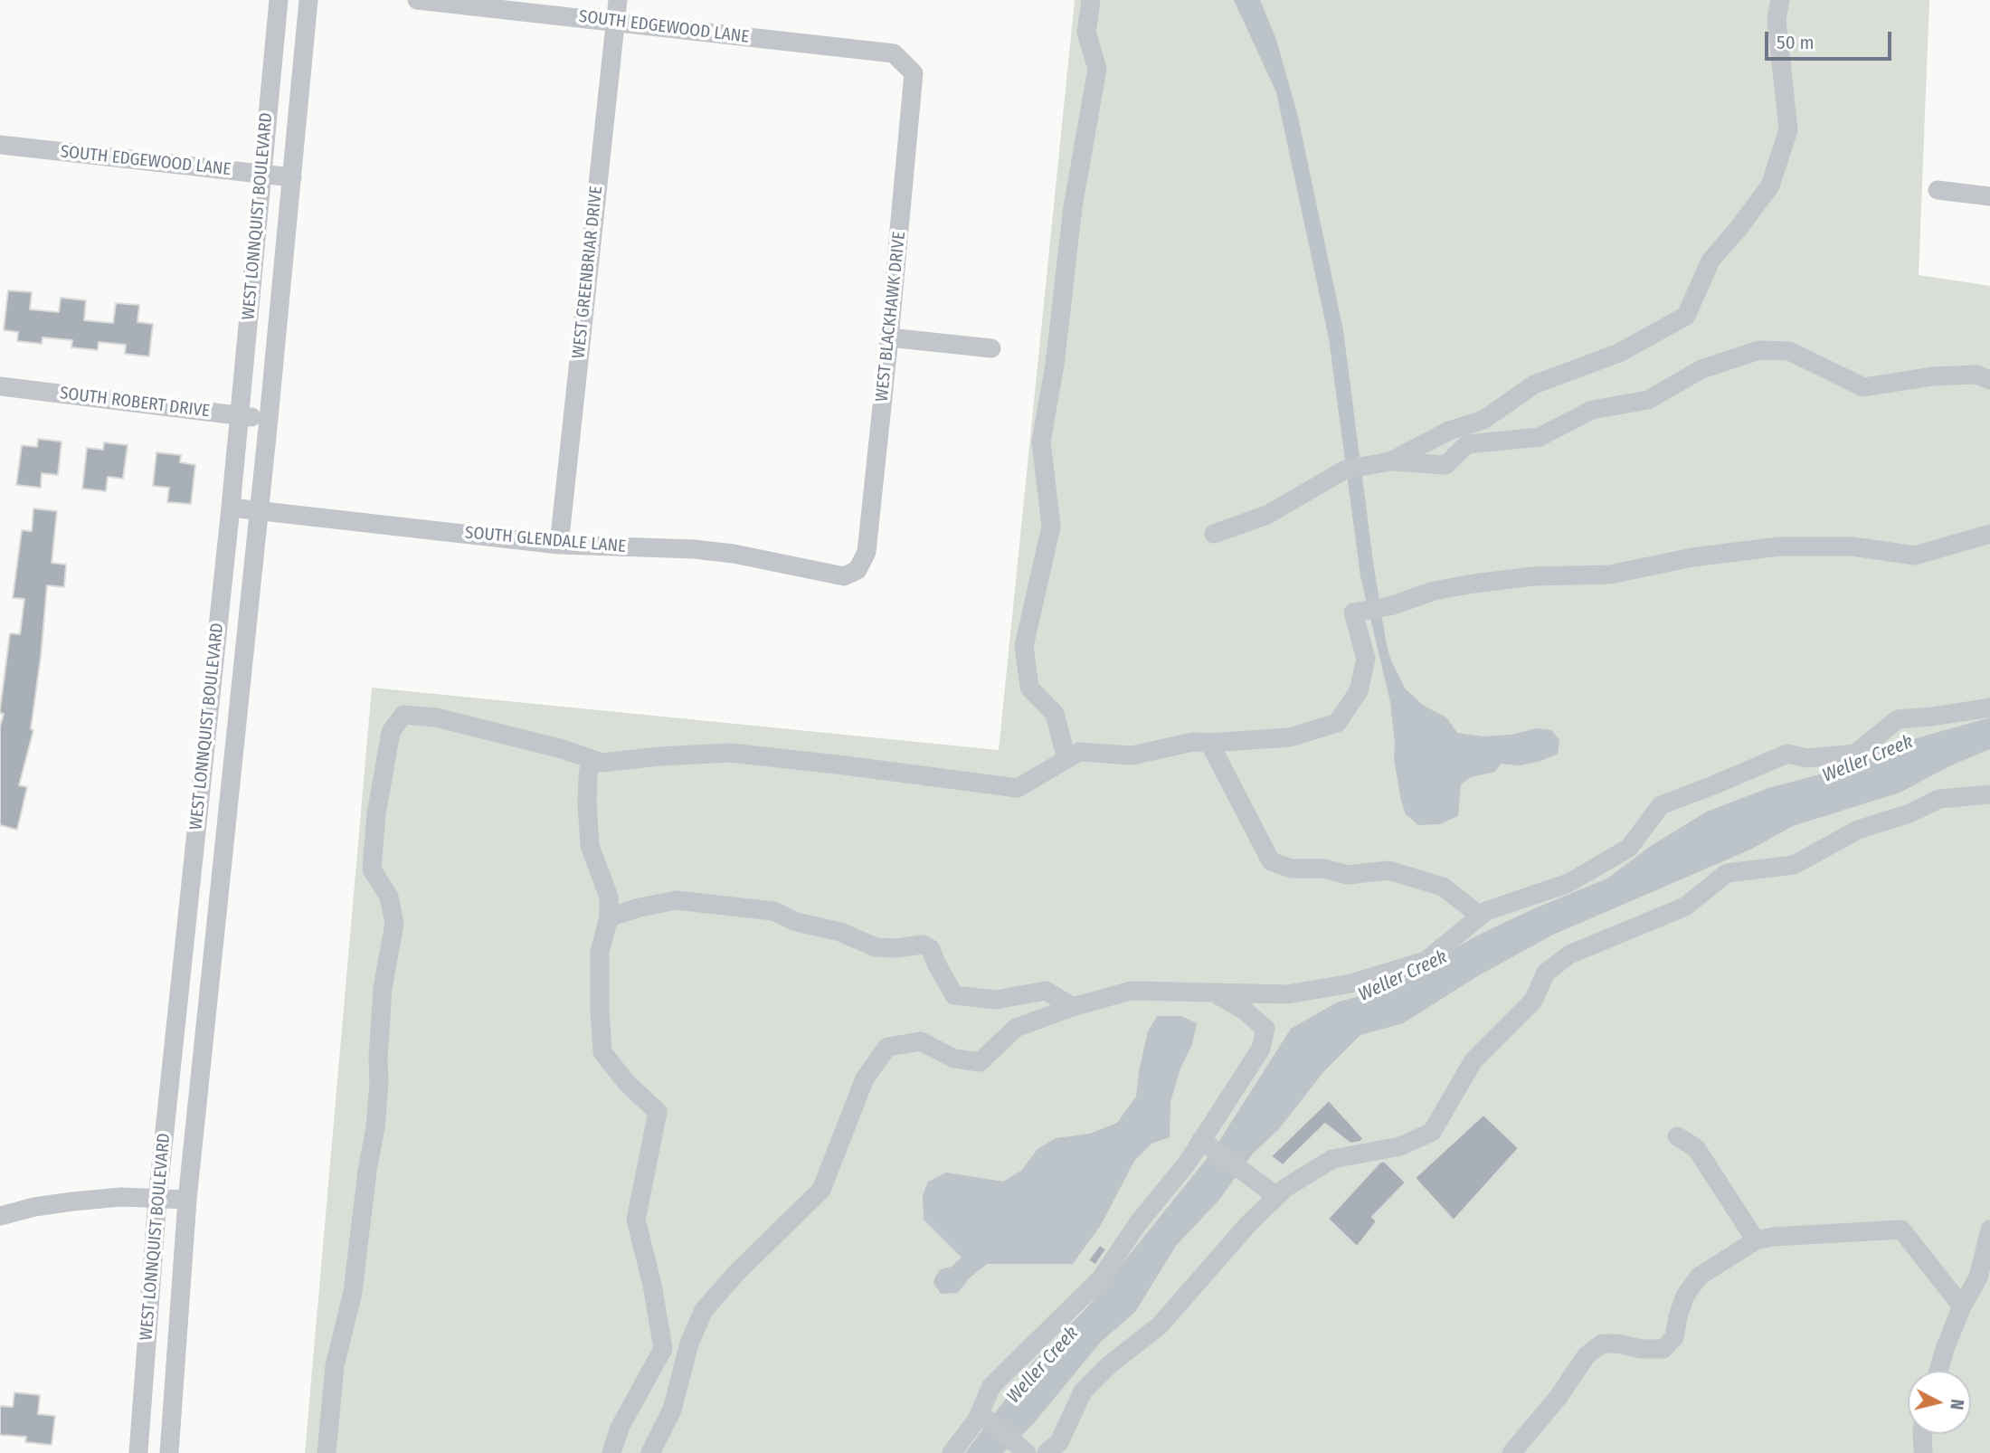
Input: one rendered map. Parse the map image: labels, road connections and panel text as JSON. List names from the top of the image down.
{
  "streets": {
    "street": [
      "SOUTH EDGEWOOD LANE",
      "WEST LONNQUIST BOULEVARD",
      "WEST GREENBRIAR DRIVE",
      "WEST BLACKHAWK DRIVE",
      "SOUTH ROBERT DRIVE",
      "SOUTH GLENDALE LANE"
    ]
  },
  "crossings": [
    ["SOUTH EDGEWOOD LANE", "WEST LONNQUIST BOULEVARD"],
    ["SOUTH EDGEWOOD LANE", "WEST GREENBRIAR DRIVE"],
    ["SOUTH EDGEWOOD LANE", "WEST BLACKHAWK DRIVE"],
    ["WEST LONNQUIST BOULEVARD", "SOUTH ROBERT DRIVE"],
    ["WEST LONNQUIST BOULEVARD", "SOUTH GLENDALE LANE"],
    ["WEST GREENBRIAR DRIVE", "SOUTH GLENDALE LANE"],
    ["WEST BLACKHAWK DRIVE", "SOUTH GLENDALE LANE"]
  ],
  "water": ["Weller Creek"],
  "scale_bar": "50 m",
  "north": "right"
}
